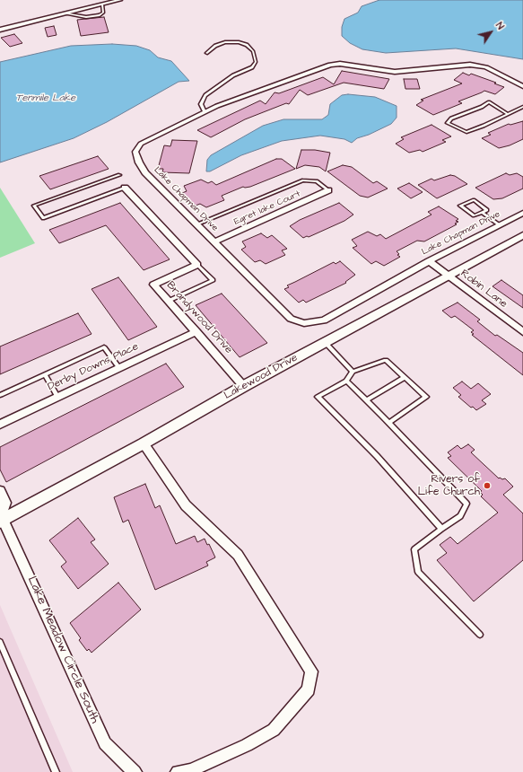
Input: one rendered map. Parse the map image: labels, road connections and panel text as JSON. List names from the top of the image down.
{
  "streets": {
    "street": [
      "Lake Chapman Drive",
      "Egret lake Court",
      "Robin Lane",
      "Brandywood Drive",
      "Derby Downs Place",
      "Lakewood Drive",
      "Lake Meadow Circle South"
    ]
  },
  "crossings": [
    ["Lake Chapman Drive", "Egret lake Court"],
    ["Lake Chapman Drive", "Robin Lane"],
    ["Robin Lane", "Lakewood Drive"],
    ["Brandywood Drive", "Derby Downs Place"],
    ["Brandywood Drive", "Lakewood Drive"],
    ["Lakewood Drive", "Lake Meadow Circle South"]
  ],
  "water": ["Tenmile Lake"],
  "places": ["Rivers of Life Church"],
  "north": "top right"
}
